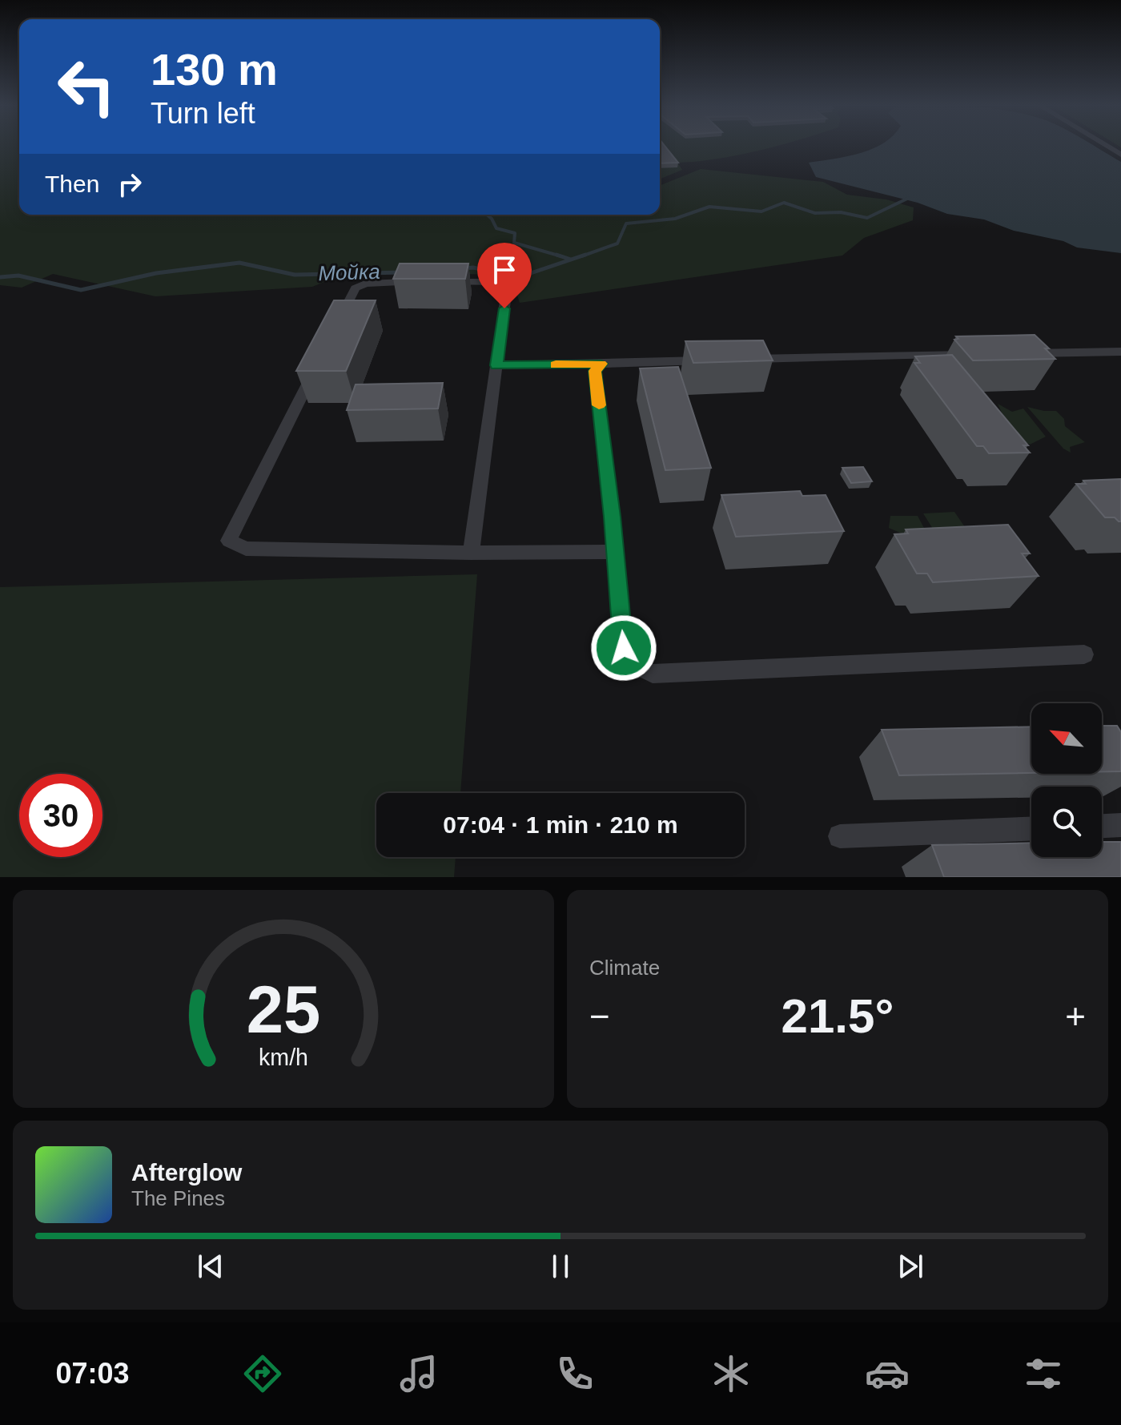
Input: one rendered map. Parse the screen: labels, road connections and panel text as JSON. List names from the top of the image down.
{
  "water": ["Мойка"],
  "north": "top left",
  "page": {
    "turn": ["130 m", "Turn left"],
    "then": "Then",
    "limit": "30",
    "trip": "07:04 · 1 min · 210 m",
    "tile": "Climate",
    "heat": ["−", "21.5°", "+"],
    "song": ["Afterglow", "The Pines"],
    "tabs": "07:03",
    "gauge": ["25", "km/h"]
  }
}
